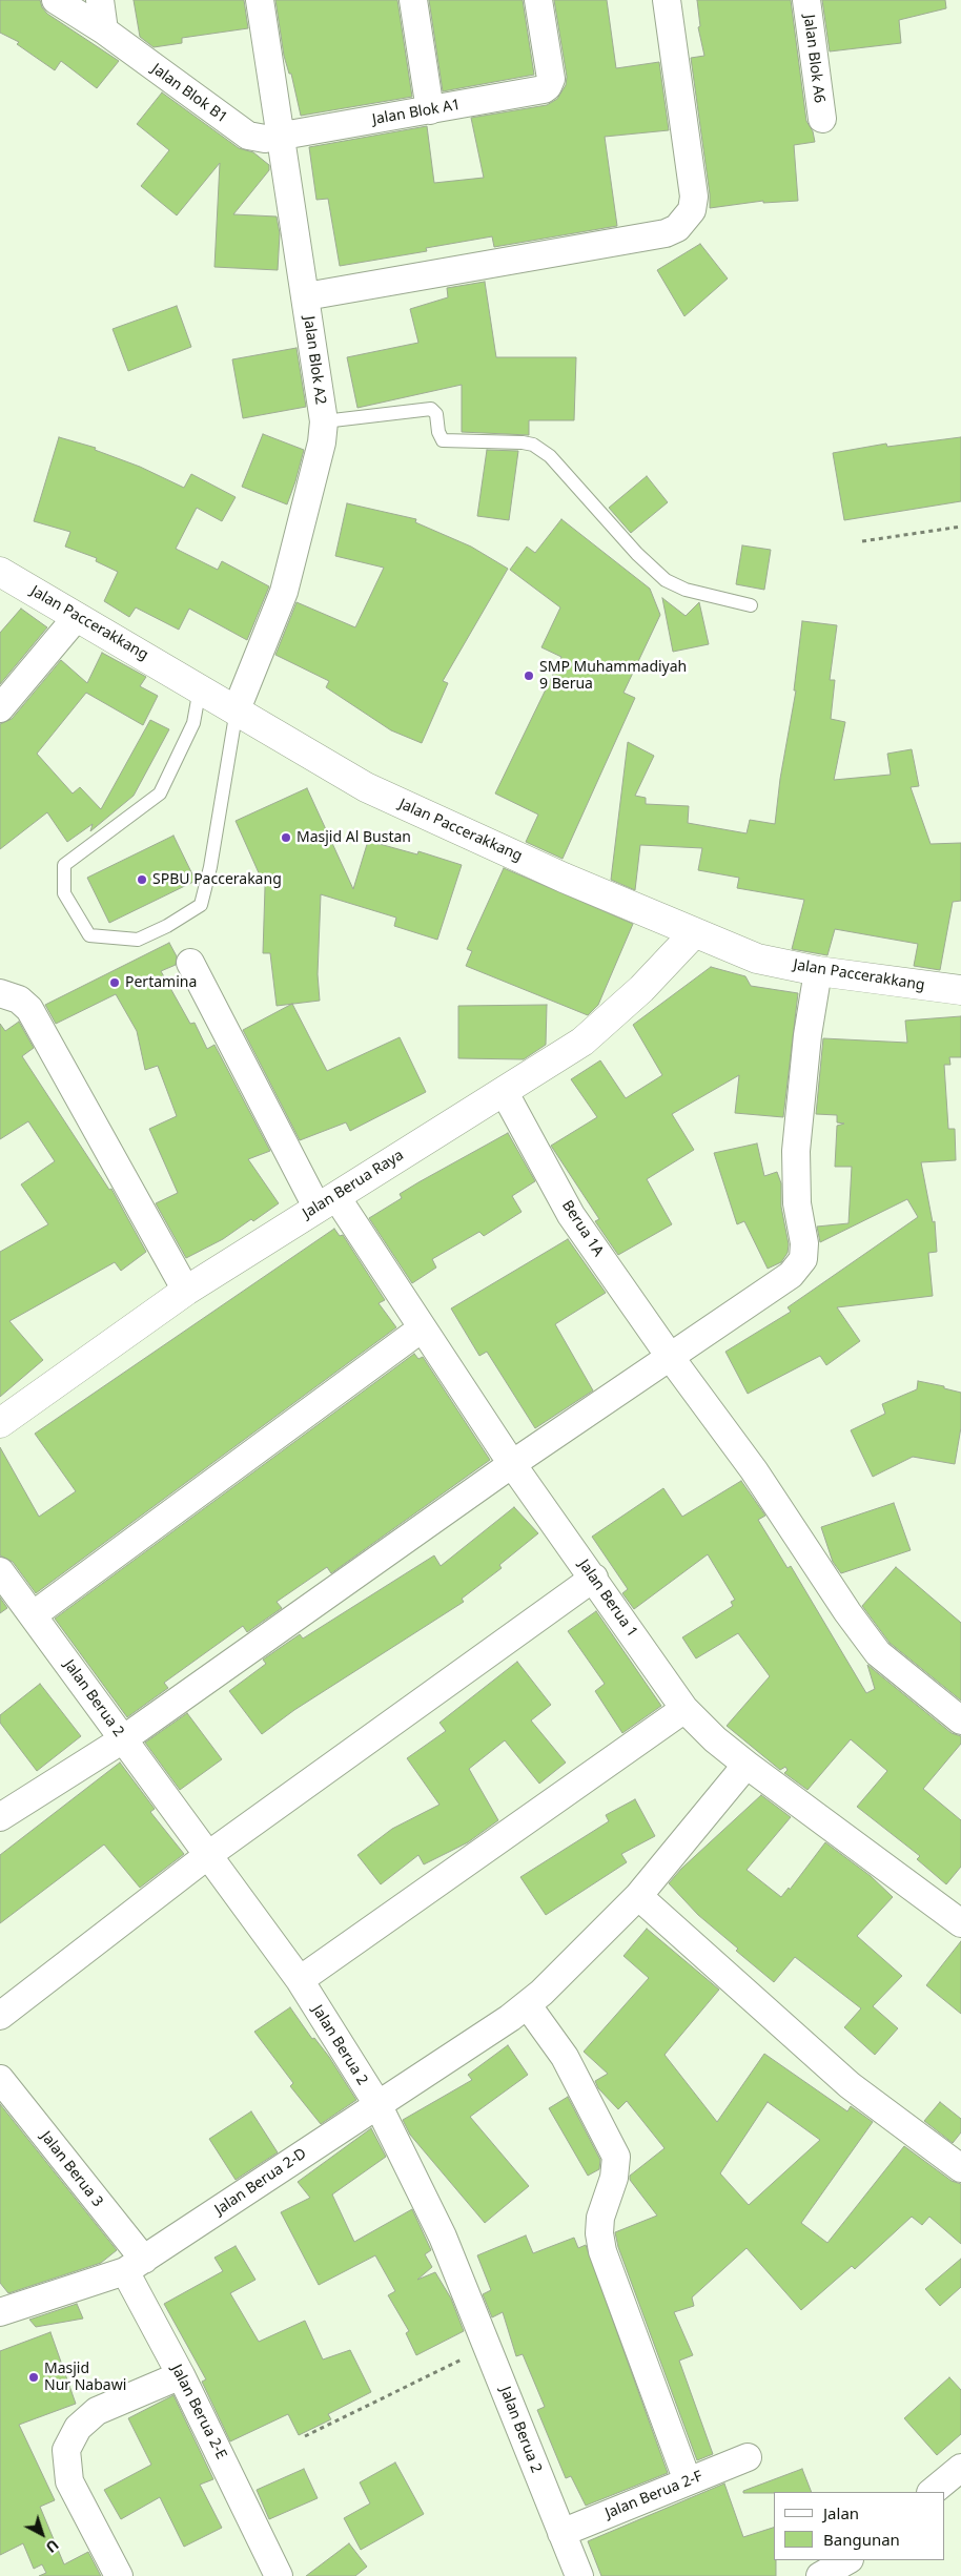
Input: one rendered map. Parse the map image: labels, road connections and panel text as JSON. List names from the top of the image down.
{
  "streets": {
    "main road": ["Jalan Paccerakkang", "Jalan Berua Raya"],
    "street": [
      "Jalan Blok A6",
      "Jalan Blok B1",
      "Jalan Blok A1",
      "Jalan Blok A2",
      "Berua 1A",
      "Jalan Berua 1",
      "Jalan Berua 2",
      "Jalan Berua 3",
      "Jalan Berua 2-D",
      "Jalan Berua 2-E",
      "Jalan Berua 2-F"
    ]
  },
  "crossings": [
    ["Jalan Blok B1", "Jalan Blok A1"],
    ["Jalan Blok B1", "Jalan Blok A2"],
    ["Jalan Blok A1", "Jalan Blok A2"],
    ["Jalan Blok A2", "Jalan Paccerakkang"],
    ["Jalan Paccerakkang", "Jalan Berua Raya"],
    ["Jalan Berua Raya", "Berua 1A"],
    ["Jalan Berua Raya", "Jalan Berua 1"],
    ["Jalan Berua 1", "Jalan Berua 2-D"],
    ["Jalan Berua 2", "Jalan Berua 2-D"],
    ["Jalan Berua 2", "Jalan Berua 2-F"],
    ["Jalan Berua 3", "Jalan Berua 2-D"],
    ["Jalan Berua 3", "Jalan Berua 2-E"],
    ["Jalan Berua 2-D", "Jalan Berua 2-E"]
  ],
  "places": [
    "SMP Muhammadiyah 9 Berua",
    "Masjid Al Bustan",
    "SPBU Paccerakang",
    "Pertamina",
    "Masjid Nur Nabawi"
  ],
  "legend": ["Jalan", "Bangunan"],
  "north": "bottom right"
}
